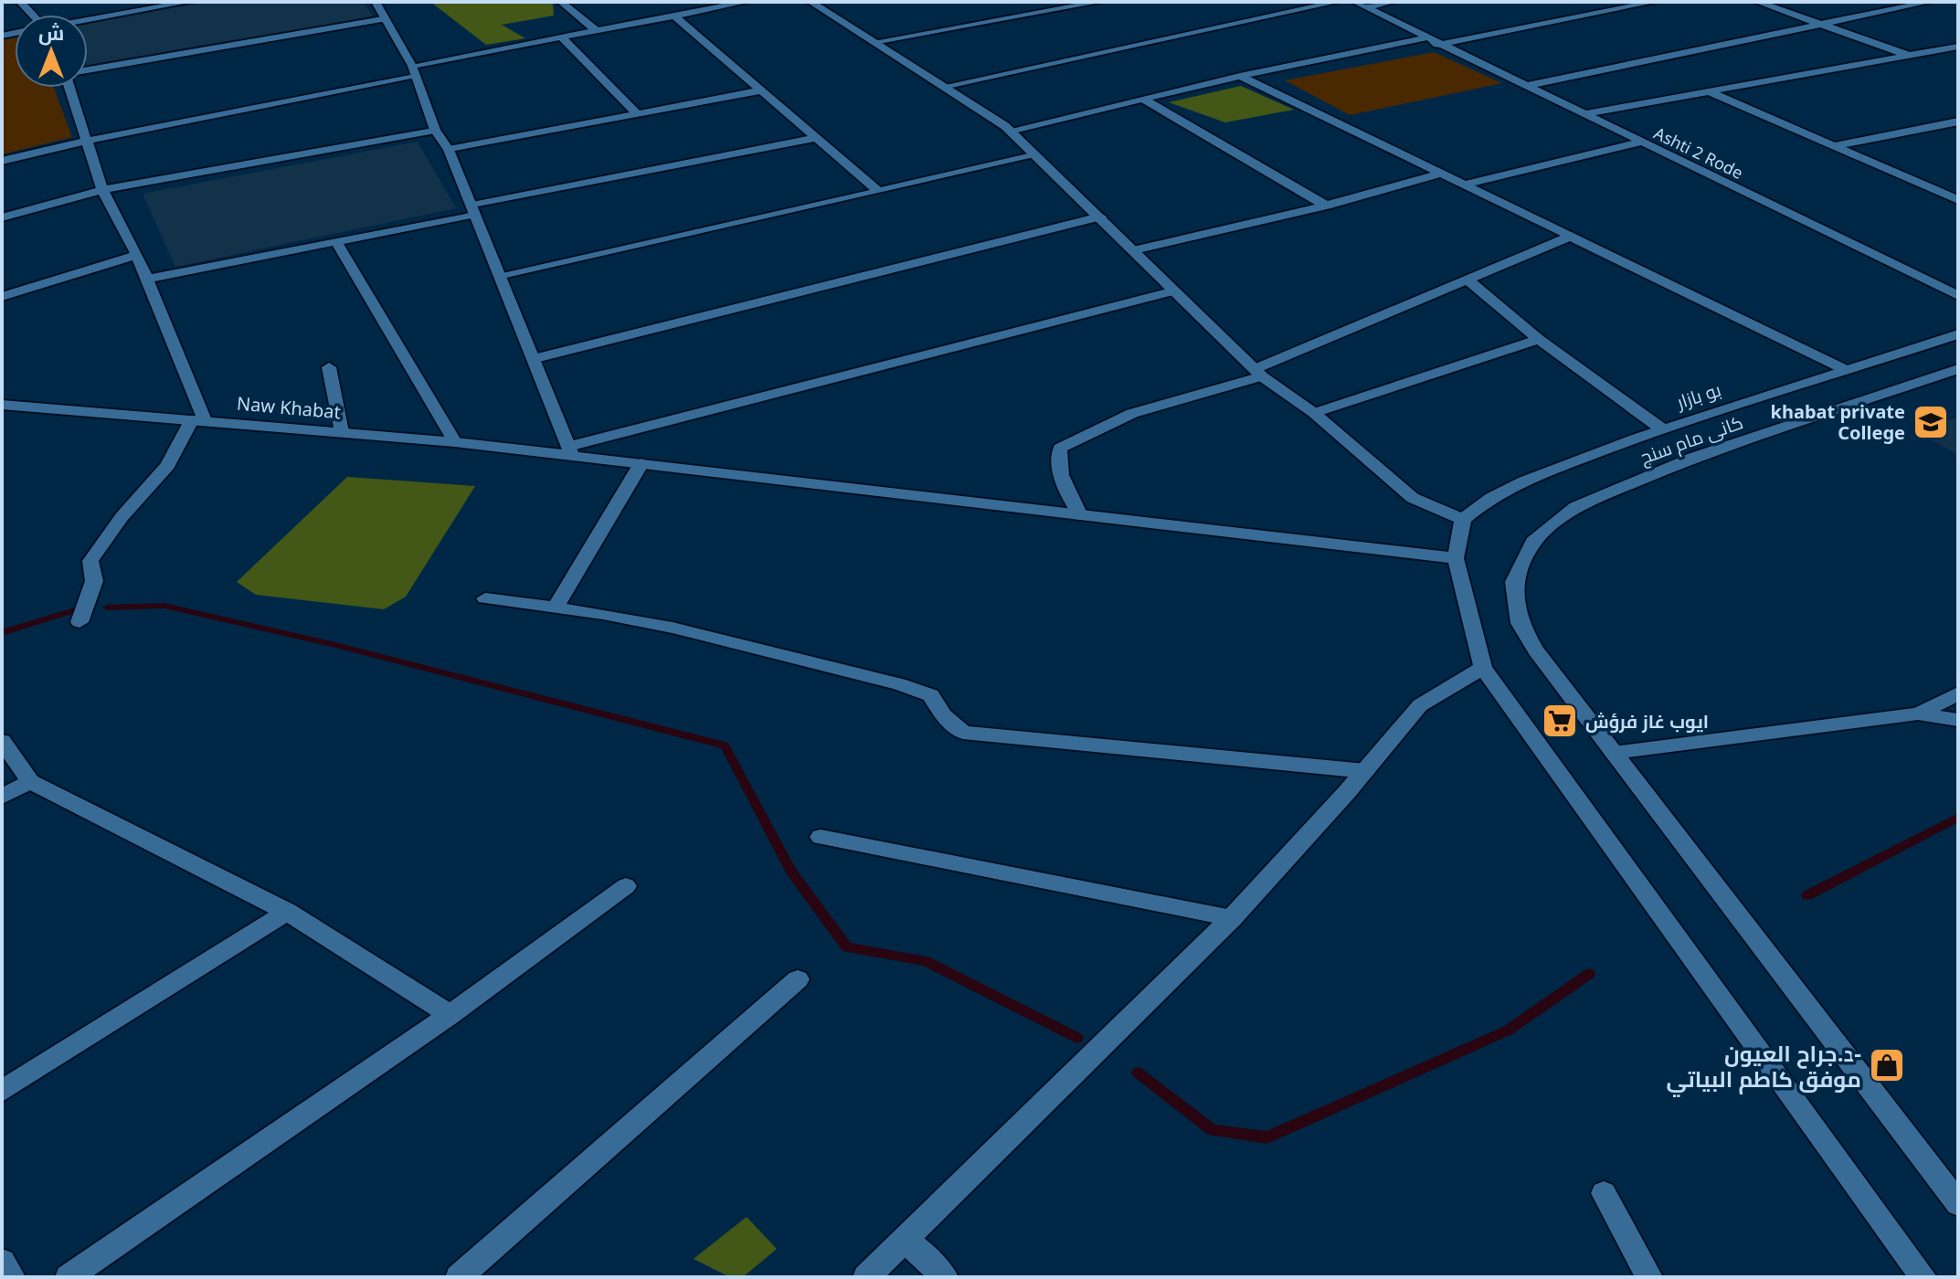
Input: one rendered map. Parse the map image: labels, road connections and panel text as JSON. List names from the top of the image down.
{
  "streets": {
    "street": [
      "Ashti 2 Rode",
      "بو بازار",
      "Naw Khabat",
      "کانی مام سنج"
    ]
  },
  "places": {
    "school or university": ["khabat private College"],
    "supermarket": ["ايوب غاز فرؤش"],
    "shop": ["د.جراح العيون- موفق كاطم البياتي"]
  },
  "north": "top"
}
